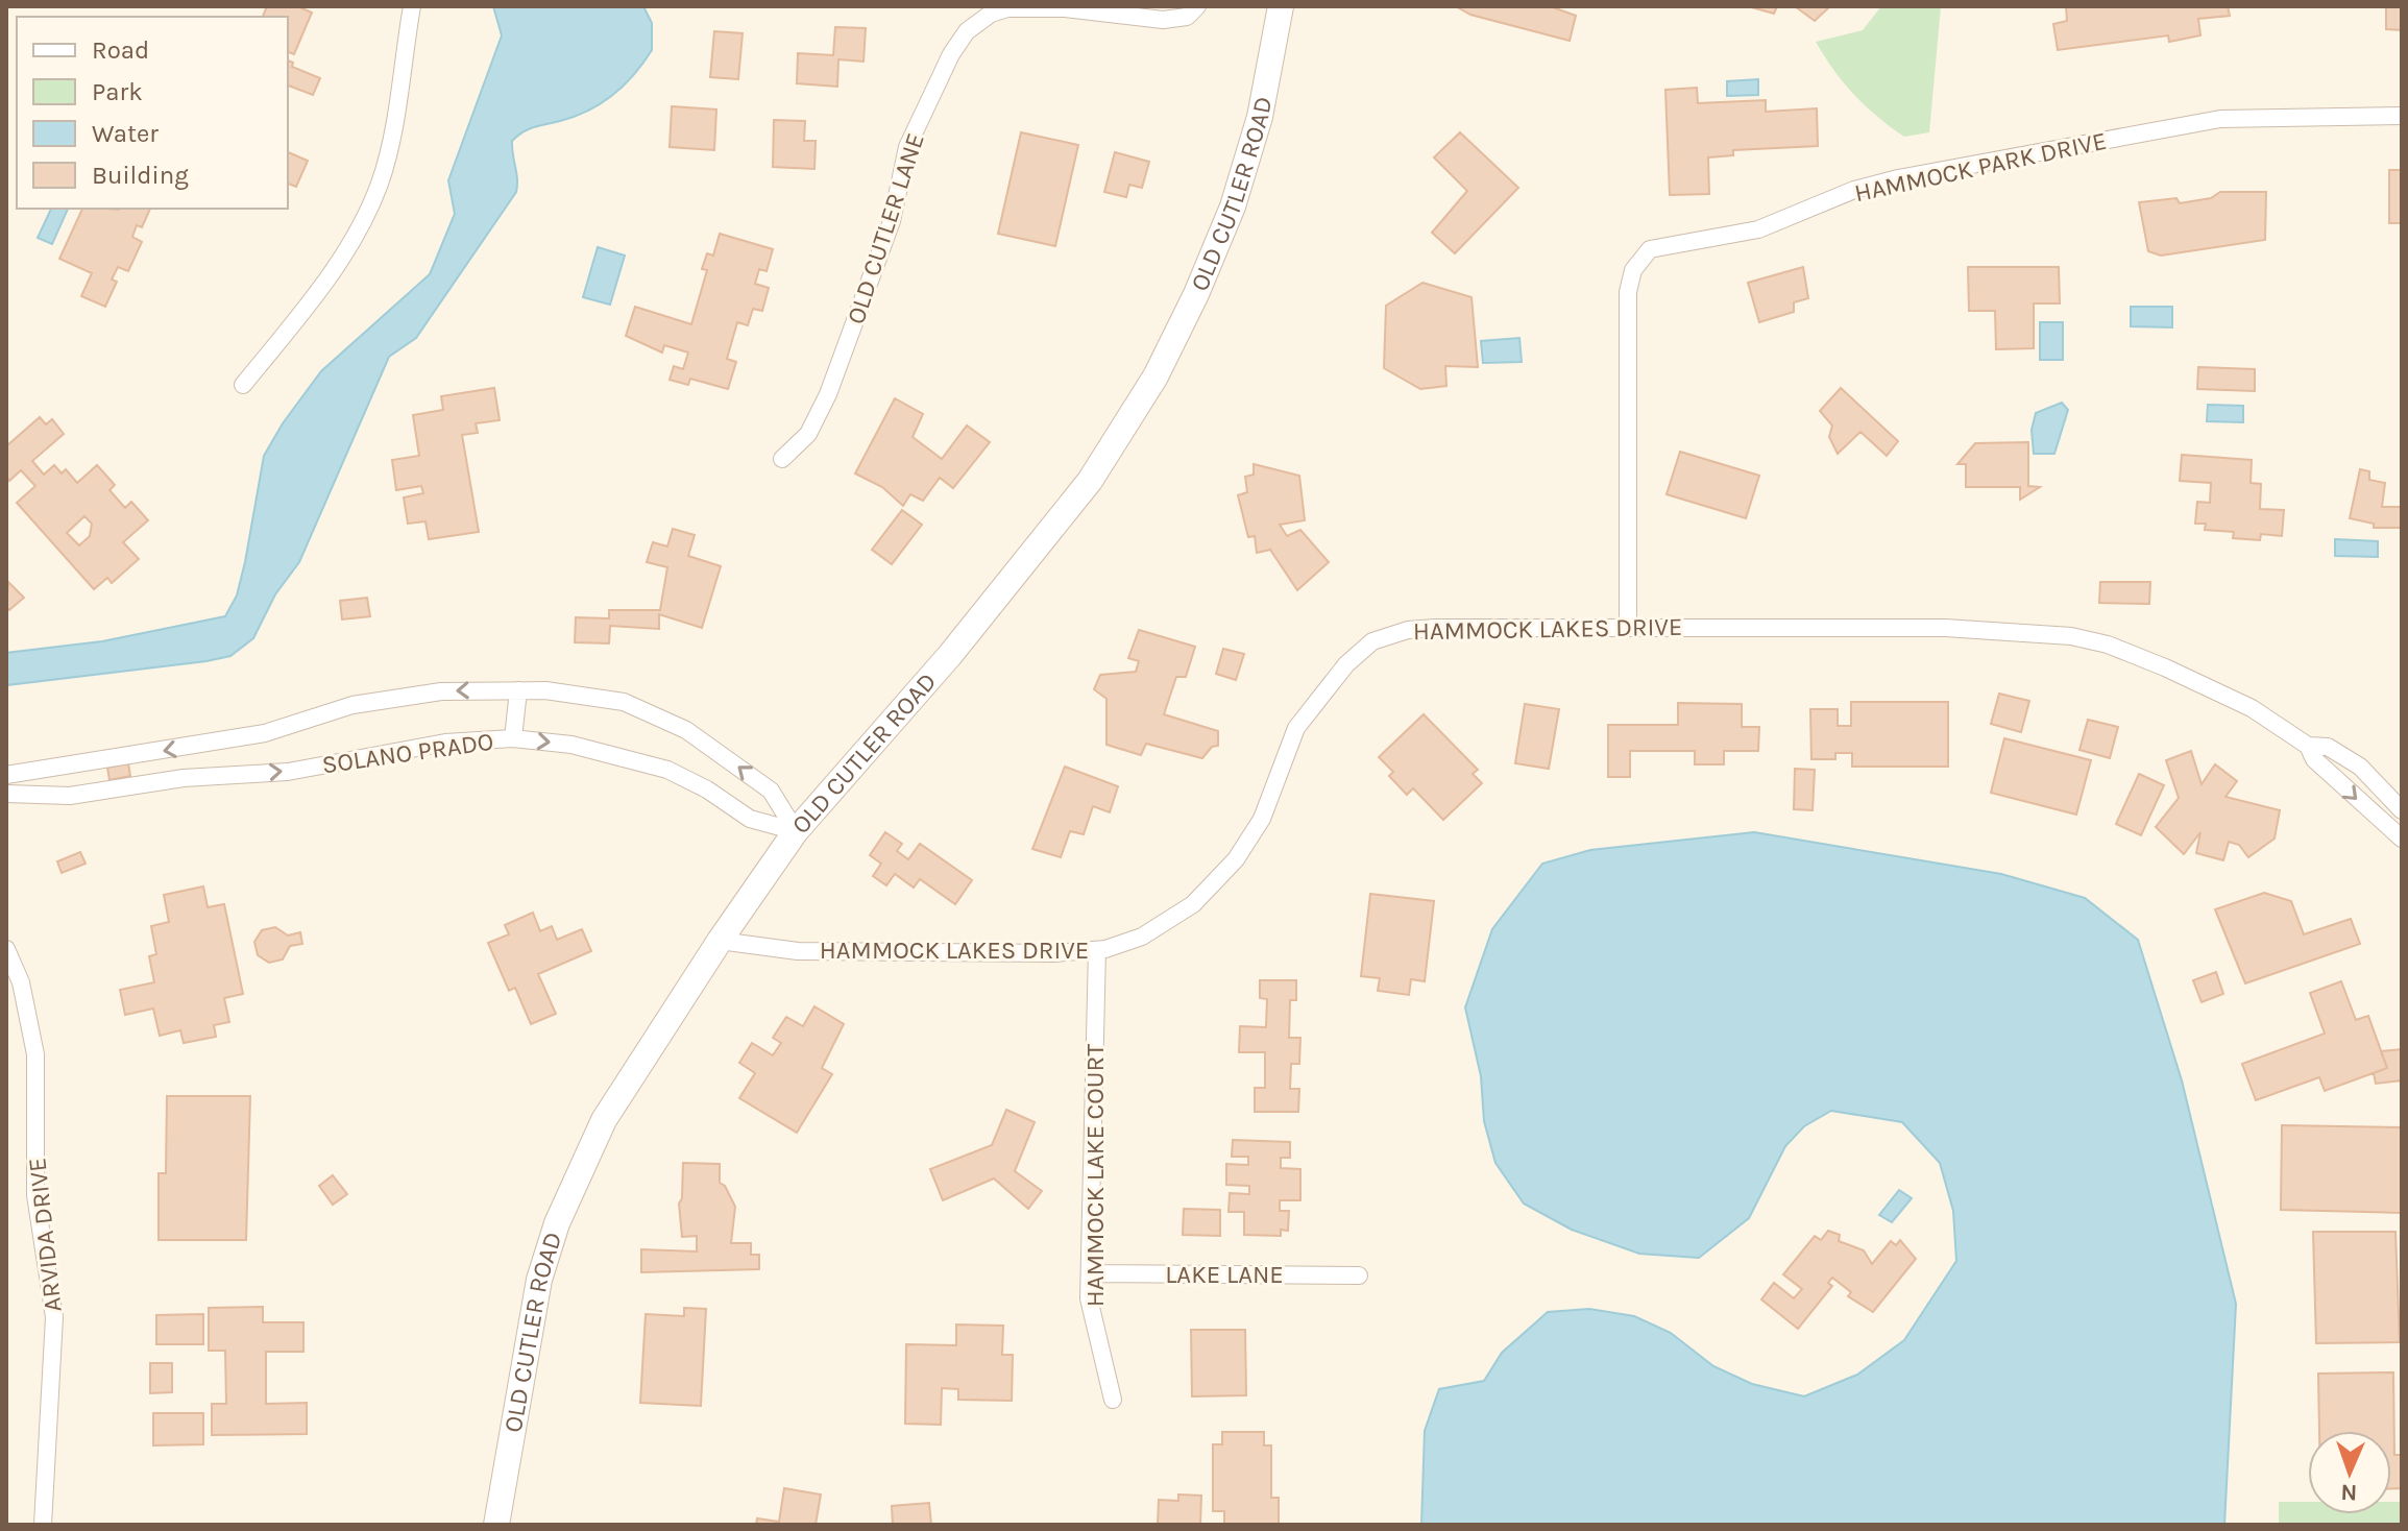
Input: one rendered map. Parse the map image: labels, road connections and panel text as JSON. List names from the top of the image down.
{
  "streets": {
    "main road": ["OLD CUTLER ROAD"],
    "street": [
      "HAMMOCK PARK DRIVE",
      "OLD CUTLER LANE",
      "HAMMOCK LAKES DRIVE",
      "SOLANO PRADO",
      "HAMMOCK LAKE COURT",
      "ARVIDA DRIVE",
      "LAKE LANE"
    ]
  },
  "crossings": [
    ["HAMMOCK PARK DRIVE", "HAMMOCK LAKES DRIVE"],
    ["OLD CUTLER ROAD", "HAMMOCK LAKES DRIVE"],
    ["OLD CUTLER ROAD", "SOLANO PRADO"],
    ["HAMMOCK LAKES DRIVE", "HAMMOCK LAKE COURT"],
    ["HAMMOCK LAKE COURT", "LAKE LANE"]
  ],
  "legend": [
    "Road",
    "Park",
    "Water",
    "Building"
  ],
  "north": "bottom"
}
